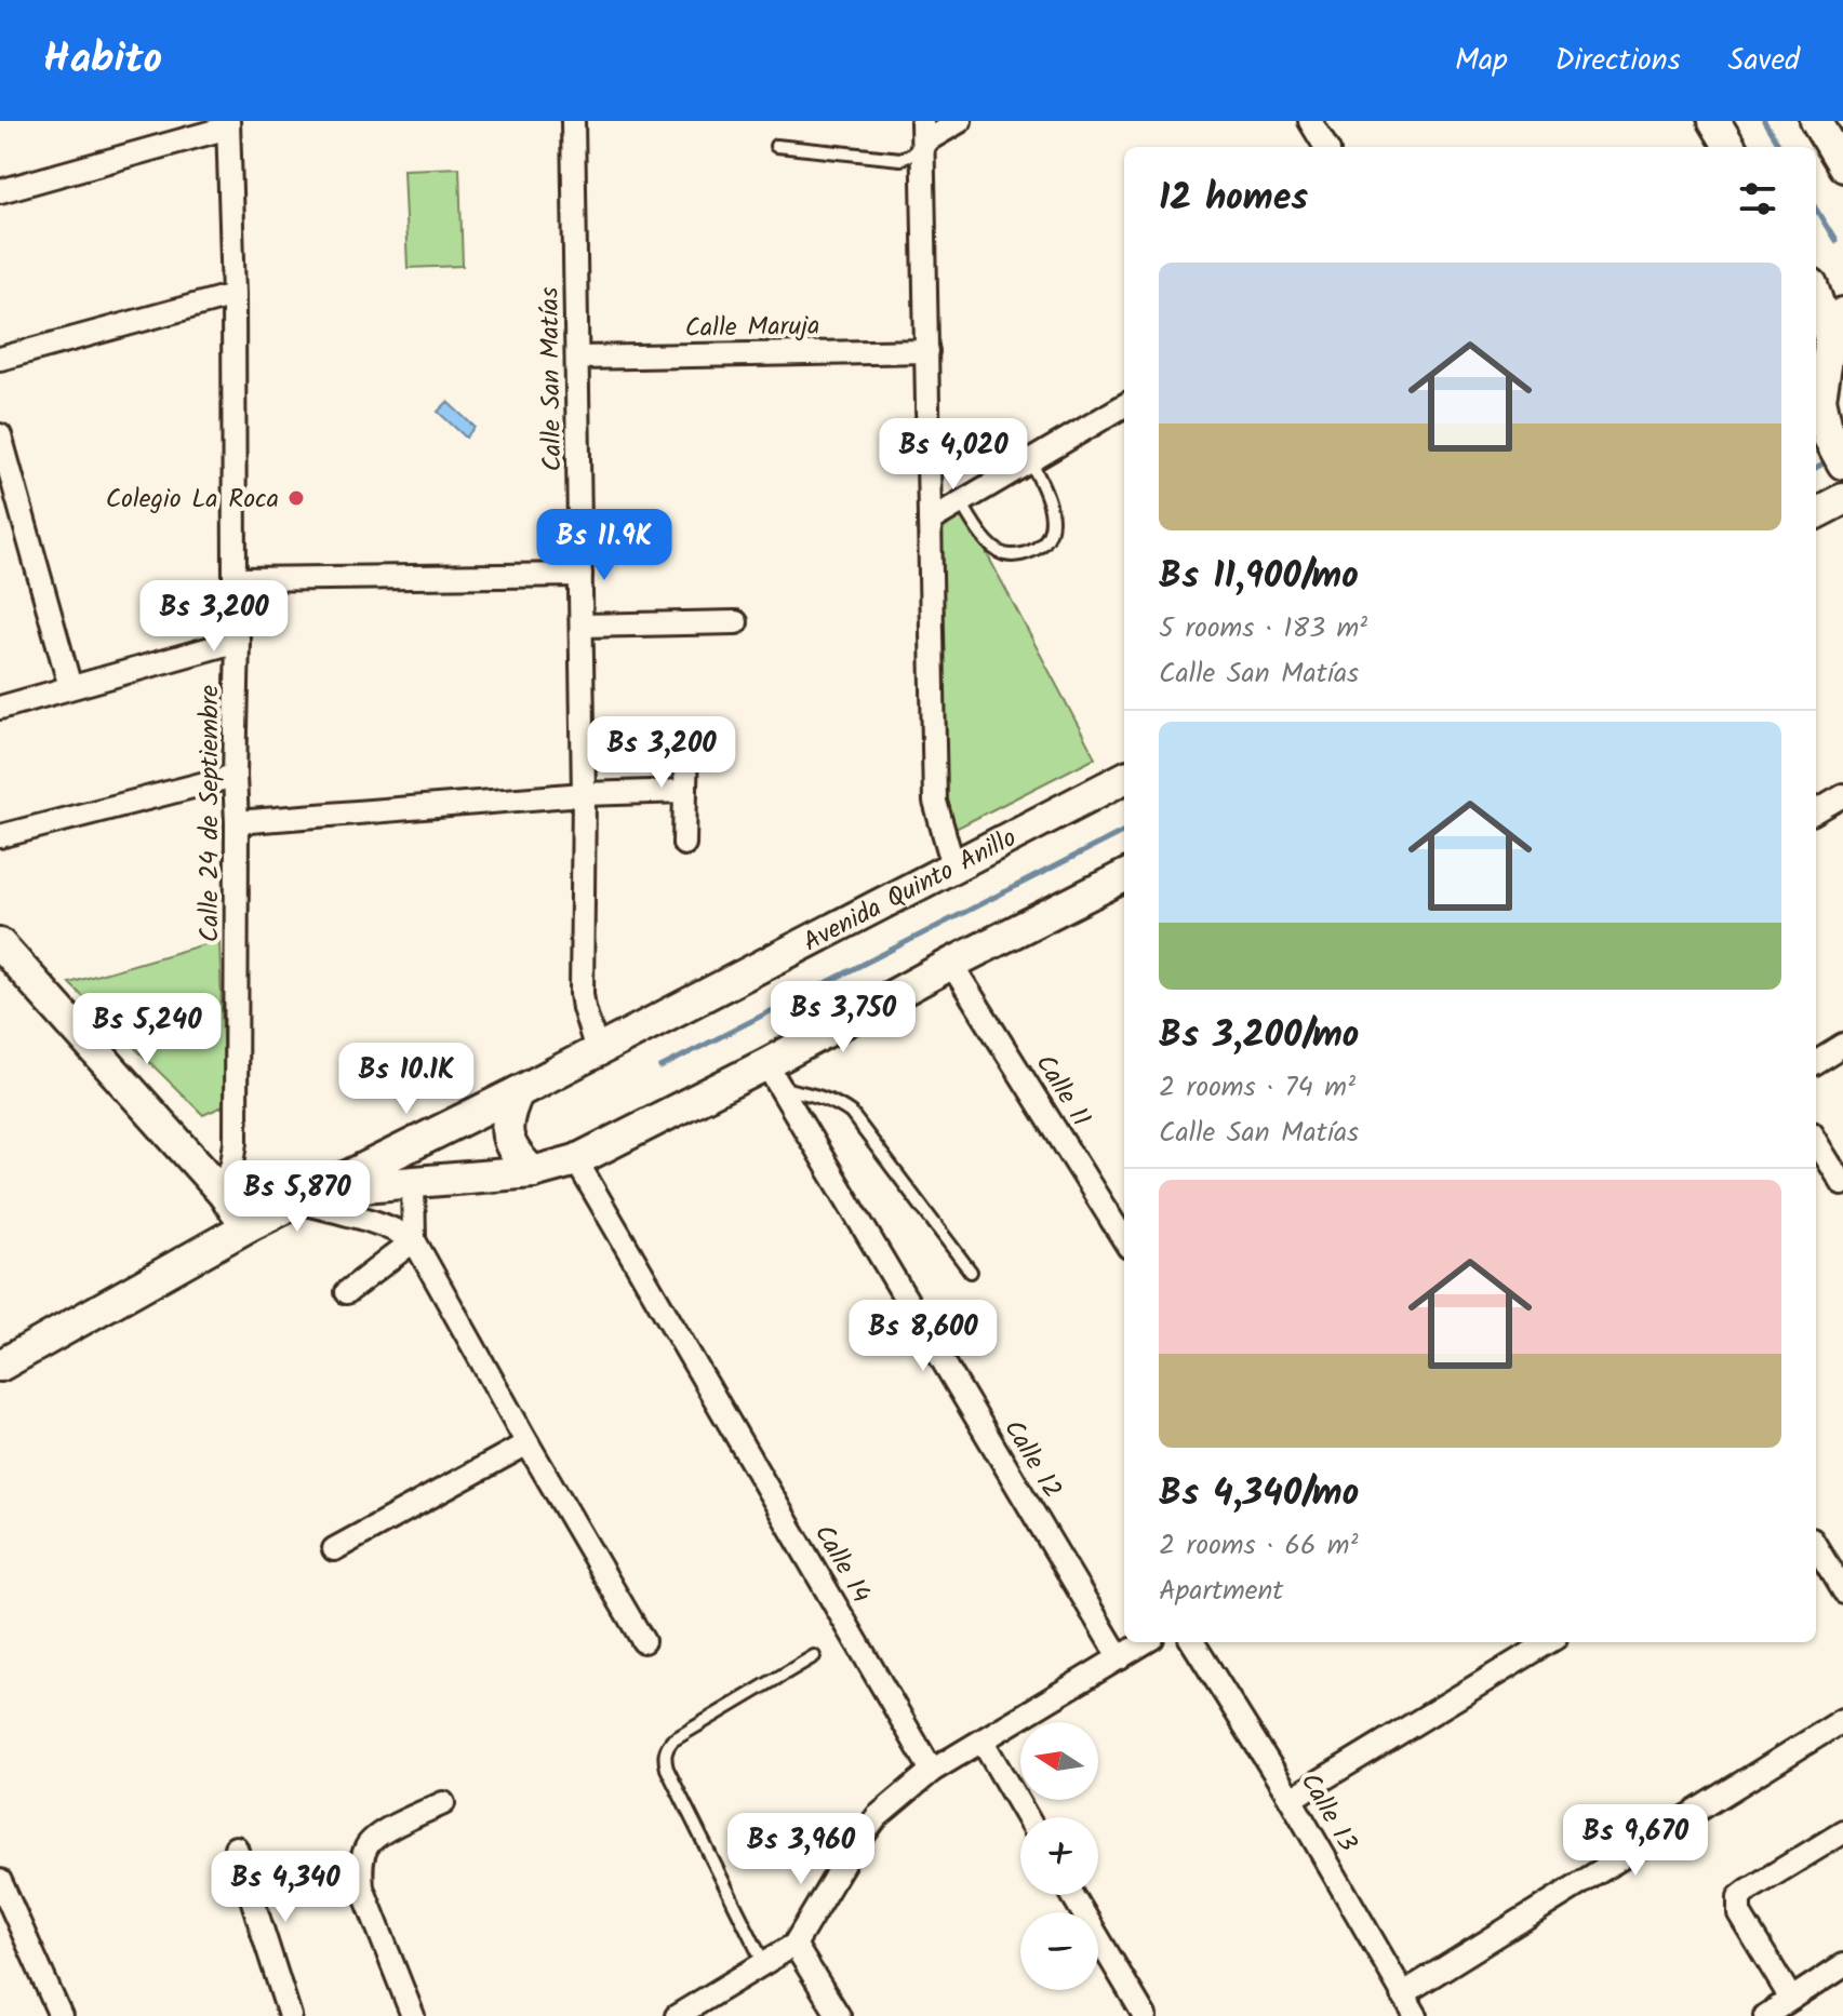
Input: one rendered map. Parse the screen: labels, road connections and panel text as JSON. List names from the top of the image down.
{
  "streets": {
    "main road": ["Avenida Quinto Anillo"],
    "street": [
      "Calle Maruja",
      "Calle San Matías",
      "Calle 24 de Septiembre",
      "Calle 11",
      "Calle 12",
      "Calle 14",
      "Calle 13"
    ]
  },
  "crossings": [
    ["Calle Maruja", "Calle San Matías"],
    ["Calle San Matías", "Avenida Quinto Anillo"],
    ["Avenida Quinto Anillo", "Calle 11"],
    ["Avenida Quinto Anillo", "Calle 12"],
    ["Avenida Quinto Anillo", "Calle 14"]
  ],
  "places": ["Colegio La Roca"],
  "north": "left",
  "page": {
    "header": "Habito",
    "nav": ["Map", "Directions", "Saved"],
    "heading": "12 homes",
    "list": [
      {
        "name": "Bs 11,900/mo",
        "note": "5 rooms · 183 m² · Calle San Matías"
      },
      {
        "name": "Bs 3,200/mo",
        "note": "2 rooms · 74 m² · Calle San Matías"
      },
      {
        "name": "Bs 4,340/mo",
        "note": "2 rooms · 66 m² · Apartment"
      }
    ],
    "price": [
      "Bs 4,020",
      "Bs 11.9K",
      "Bs 3,200",
      "Bs 3,200",
      "Bs 3,750",
      "Bs 5,240",
      "Bs 10.1K",
      "Bs 5,870",
      "Bs 8,600",
      "Bs 9,670",
      "Bs 3,960",
      "Bs 4,340"
    ],
    "map_buttons": ["+", "−"]
  }
}
